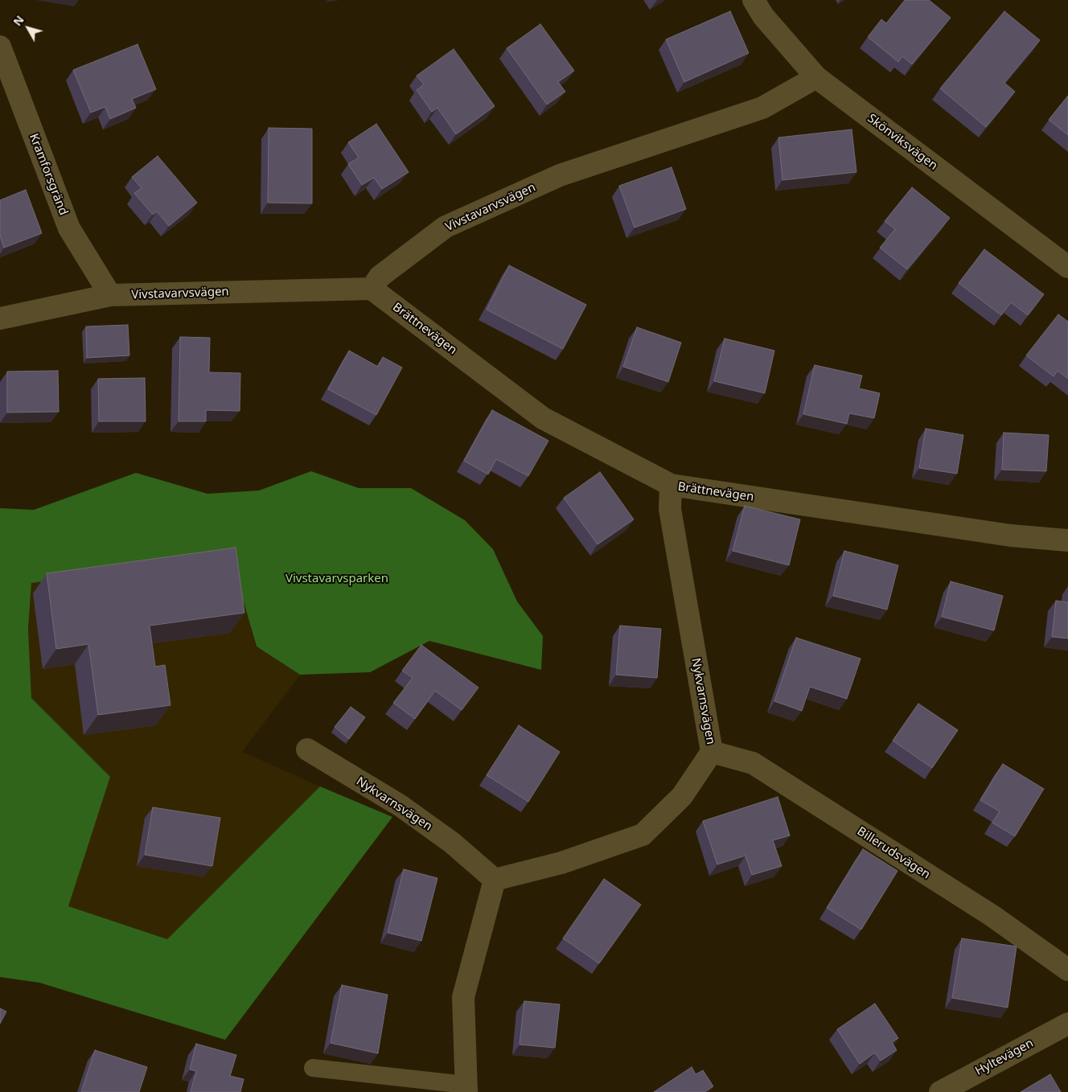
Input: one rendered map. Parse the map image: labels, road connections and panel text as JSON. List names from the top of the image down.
{
  "streets": {
    "street": [
      "Skönviksvägen",
      "Kramforsgränd",
      "Vivstavarvsvägen",
      "Brättnevägen",
      "Nykvarnsvägen",
      "Billerudsvägen",
      "Hyltevägen"
    ]
  },
  "crossings": [
    ["Skönviksvägen", "Vivstavarvsvägen"],
    ["Kramforsgränd", "Vivstavarvsvägen"],
    ["Vivstavarvsvägen", "Brättnevägen"],
    ["Brättnevägen", "Nykvarnsvägen"],
    ["Nykvarnsvägen", "Billerudsvägen"]
  ],
  "parks": ["Vivstavarvsparken"],
  "north": "top left"
}
